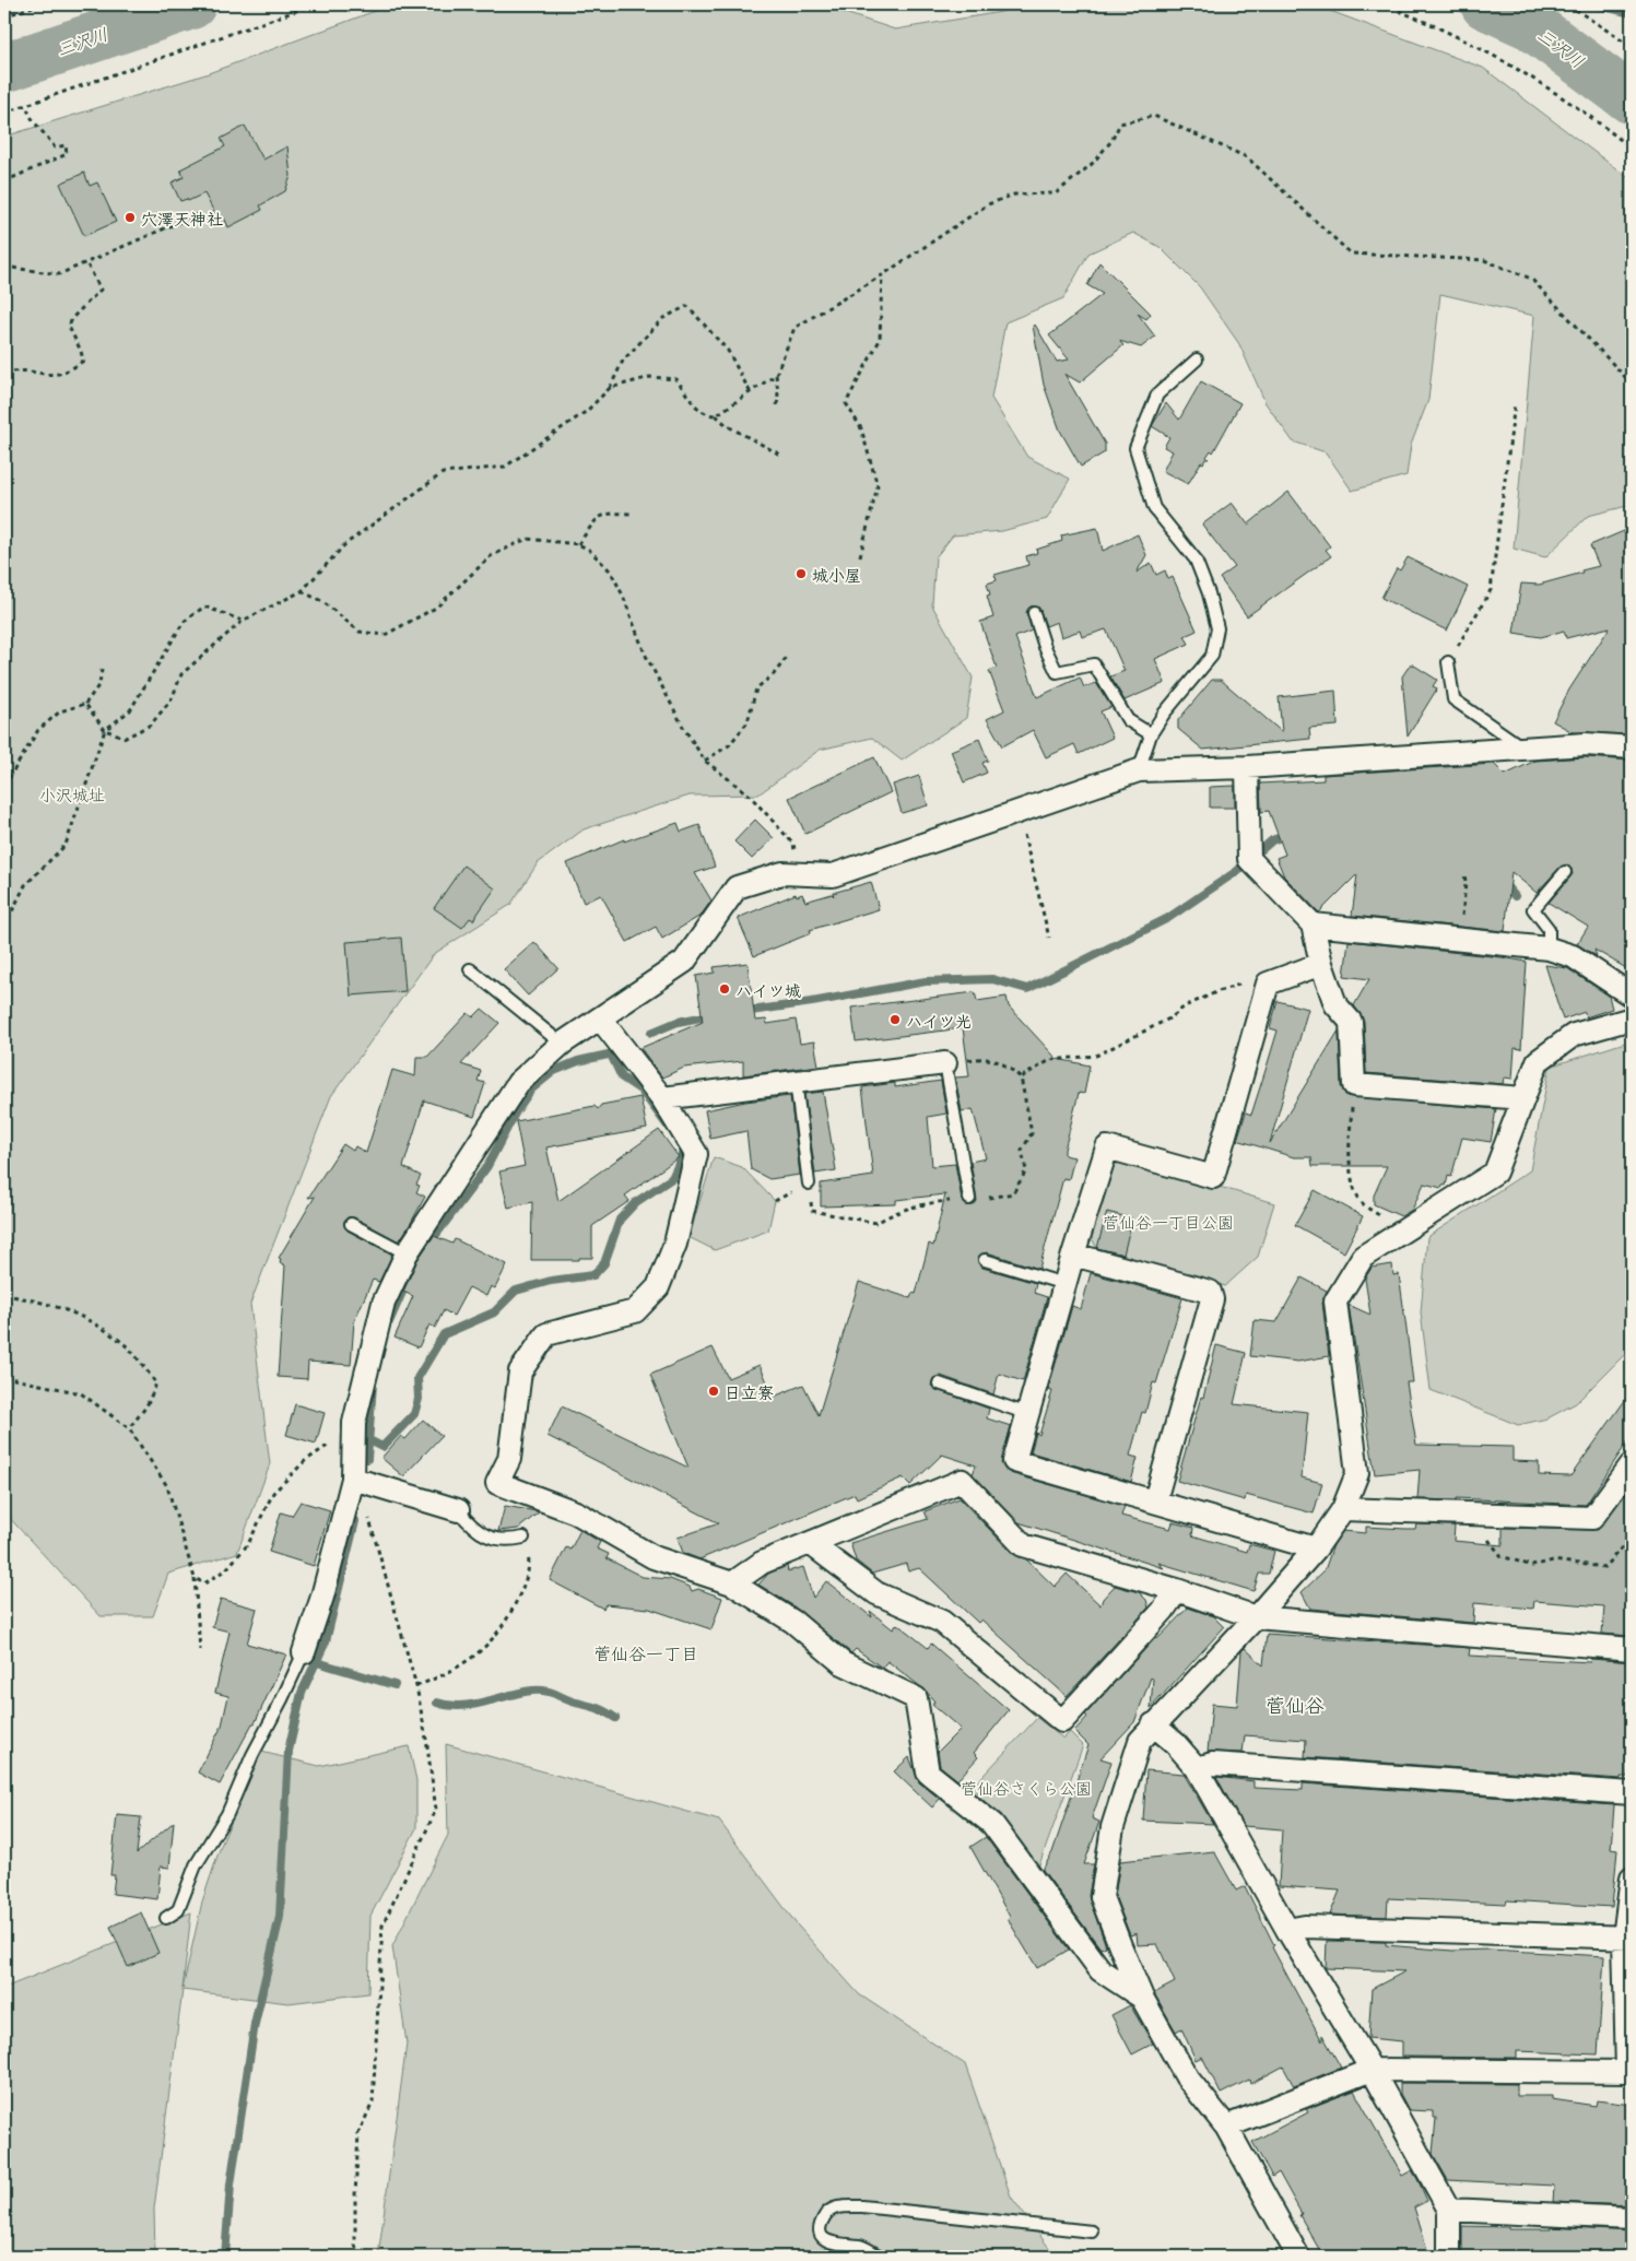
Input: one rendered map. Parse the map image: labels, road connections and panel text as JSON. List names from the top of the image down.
{
  "districts": ["菅仙谷一丁目", "菅仙谷"],
  "water": ["三沢川"],
  "parks": ["小沢城址", "菅仙谷一丁目公園", "菅仙谷さくら公園"],
  "places": [
    "穴澤天神社",
    "城小屋",
    "ハイツ城",
    "ハイツ光",
    "日立寮"
  ]
}
